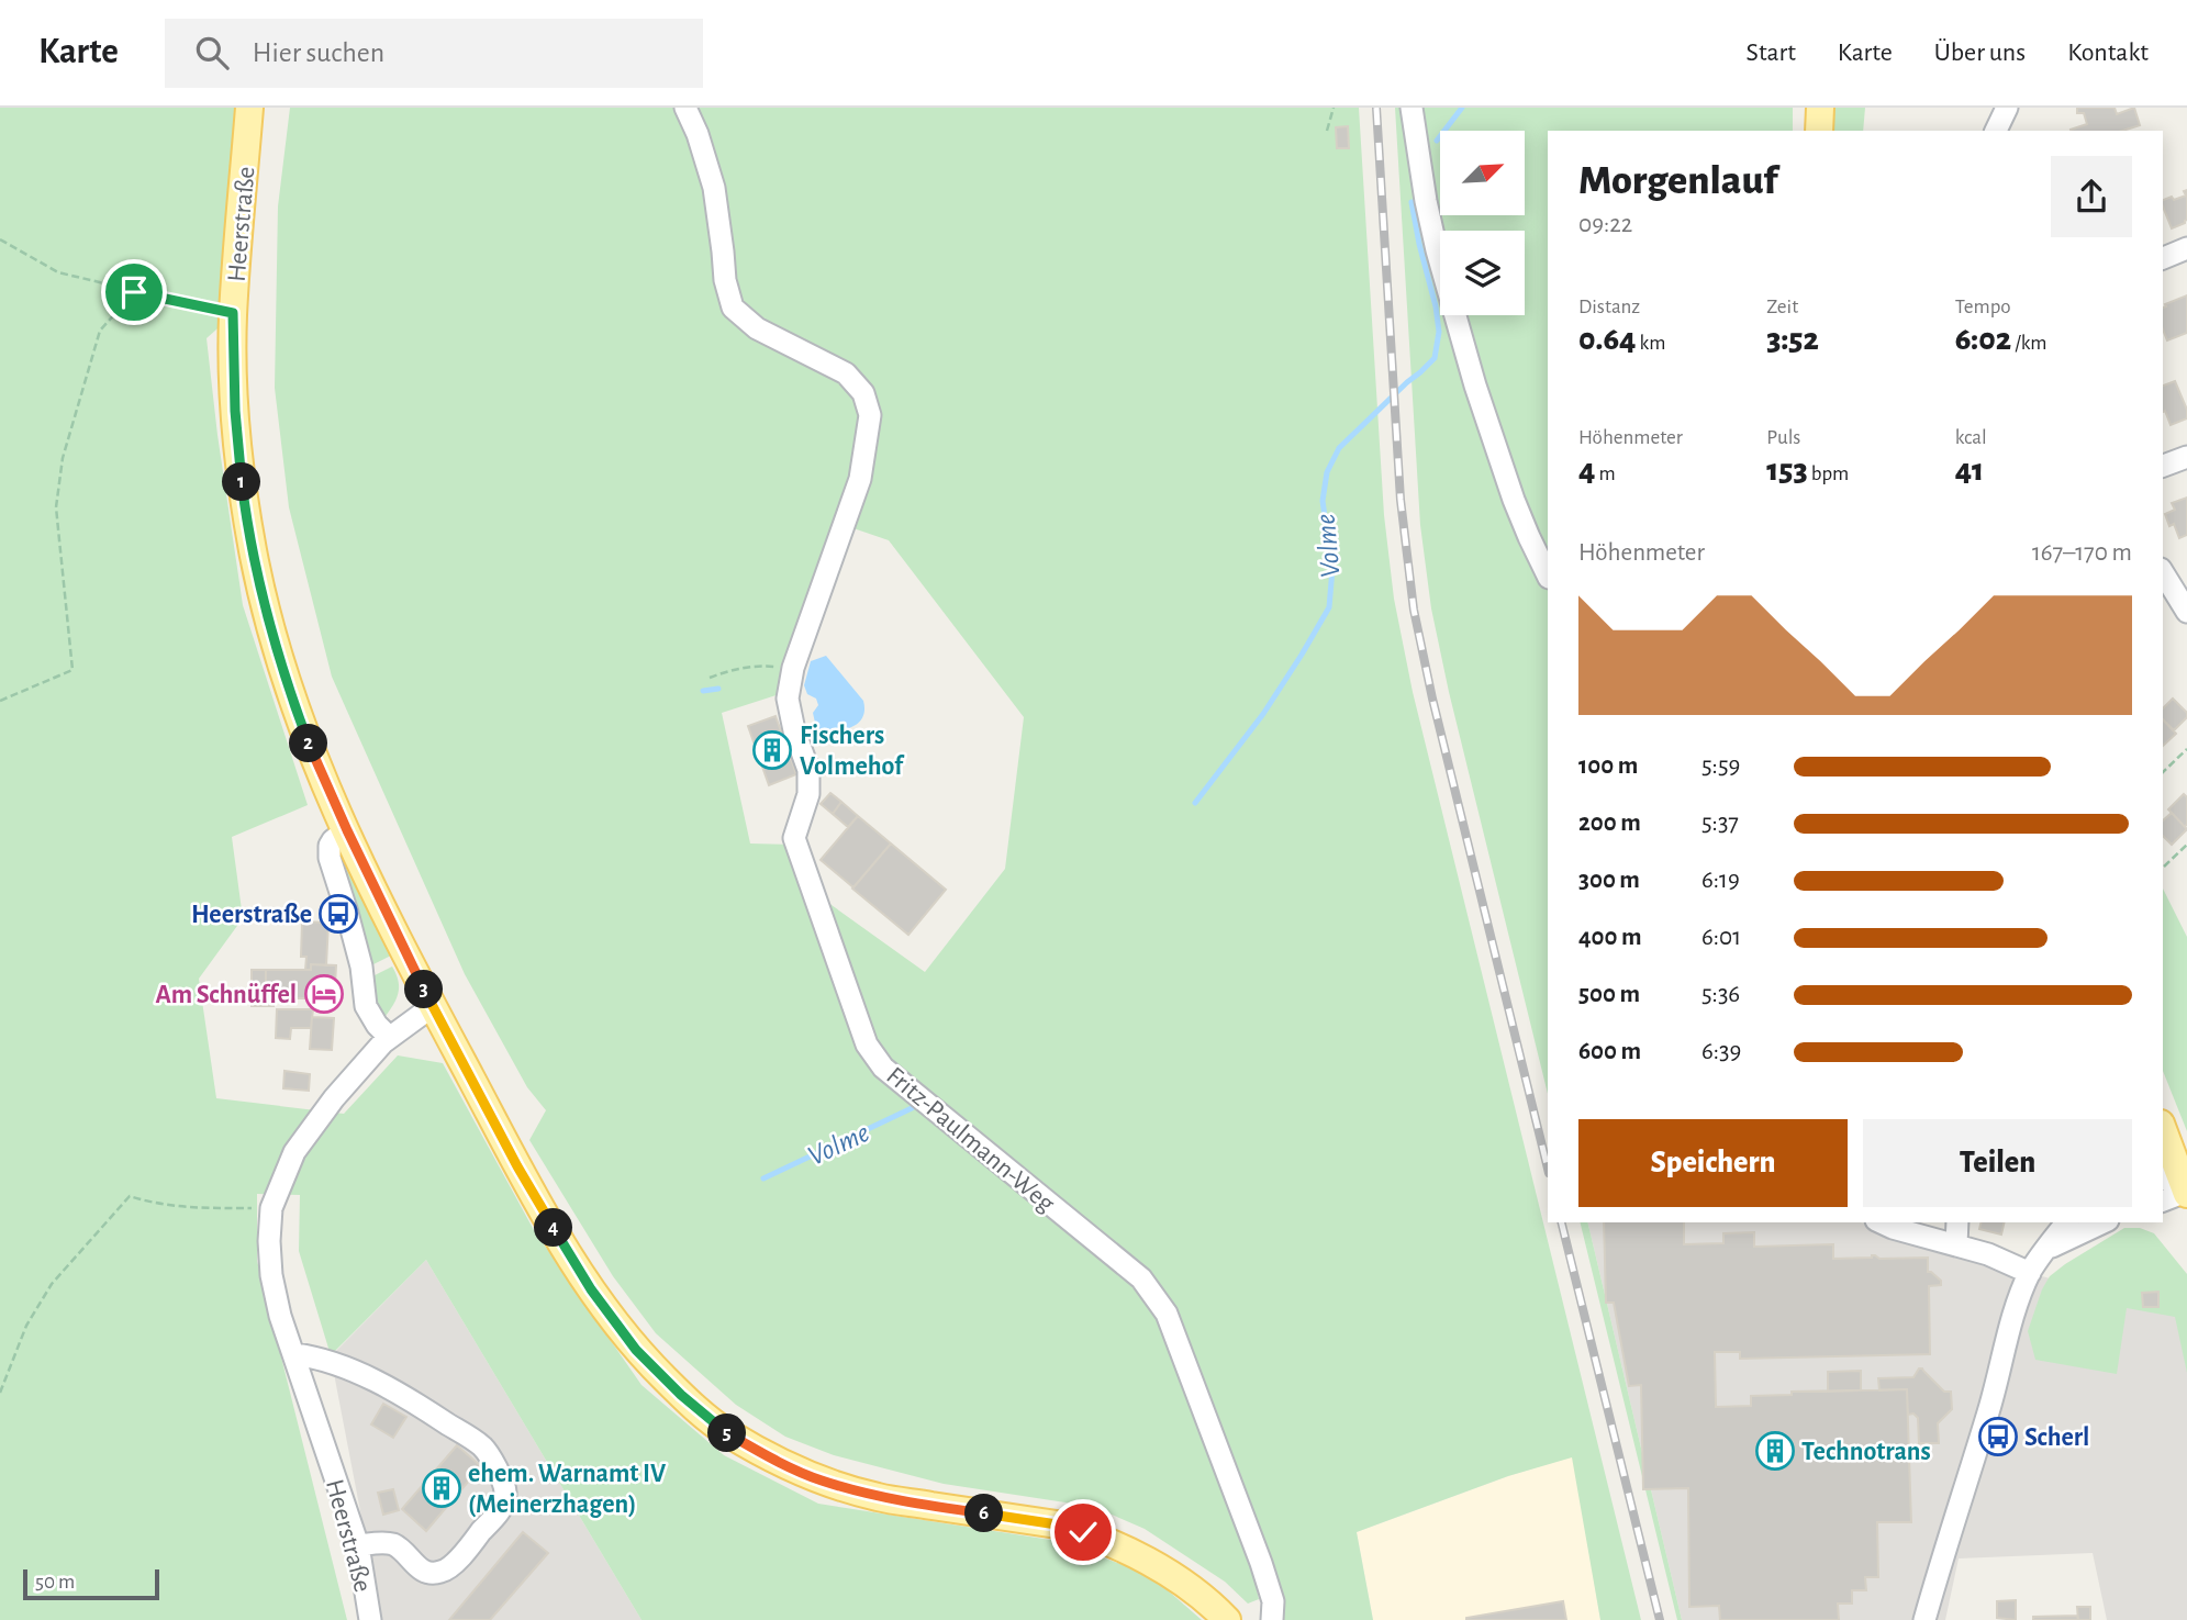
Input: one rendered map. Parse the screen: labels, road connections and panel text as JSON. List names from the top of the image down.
{
  "streets": {
    "main road": ["Heerstraße"],
    "street": ["Fritz-Paulmann-Weg"]
  },
  "water": ["Volme"],
  "places": {
    "building": ["Fischers Volmehof", "Technotrans", "ehem. Warnamt IV (Meinerzhagen)"],
    "bus stop": ["Heerstraße", "Scherl"],
    "hotel": ["Am Schnüffel"]
  },
  "scale_bar": "50 m",
  "north": "top right",
  "page": {
    "header": "Karte",
    "search": "Hier suchen",
    "nav": [
      "Start",
      "Karte",
      "Über uns",
      "Kontakt"
    ],
    "heading": ["Morgenlauf", "09:22"],
    "stats": [
      ["Distanz", "0.64 km"],
      ["Zeit", "3:52"],
      ["Tempo", "6:02 /km"],
      ["Höhenmeter", "4 m"],
      ["Puls", "153 bpm"],
      ["kcal", "41"]
    ],
    "pins": [
      "1",
      "2",
      "3",
      "4",
      "5",
      "6"
    ],
    "chart": ["Höhenmeter", "167–170 m"],
    "list": [
      {
        "name": "100 m",
        "note": "5:59"
      },
      {
        "name": "200 m",
        "note": "5:37"
      },
      {
        "name": "300 m",
        "note": "6:19"
      },
      {
        "name": "400 m",
        "note": "6:01"
      },
      {
        "name": "500 m",
        "note": "5:36"
      },
      {
        "name": "600 m",
        "note": "6:39"
      }
    ],
    "buttons": ["Speichern", "Teilen"],
    "scale": "50 m"
  }
}
